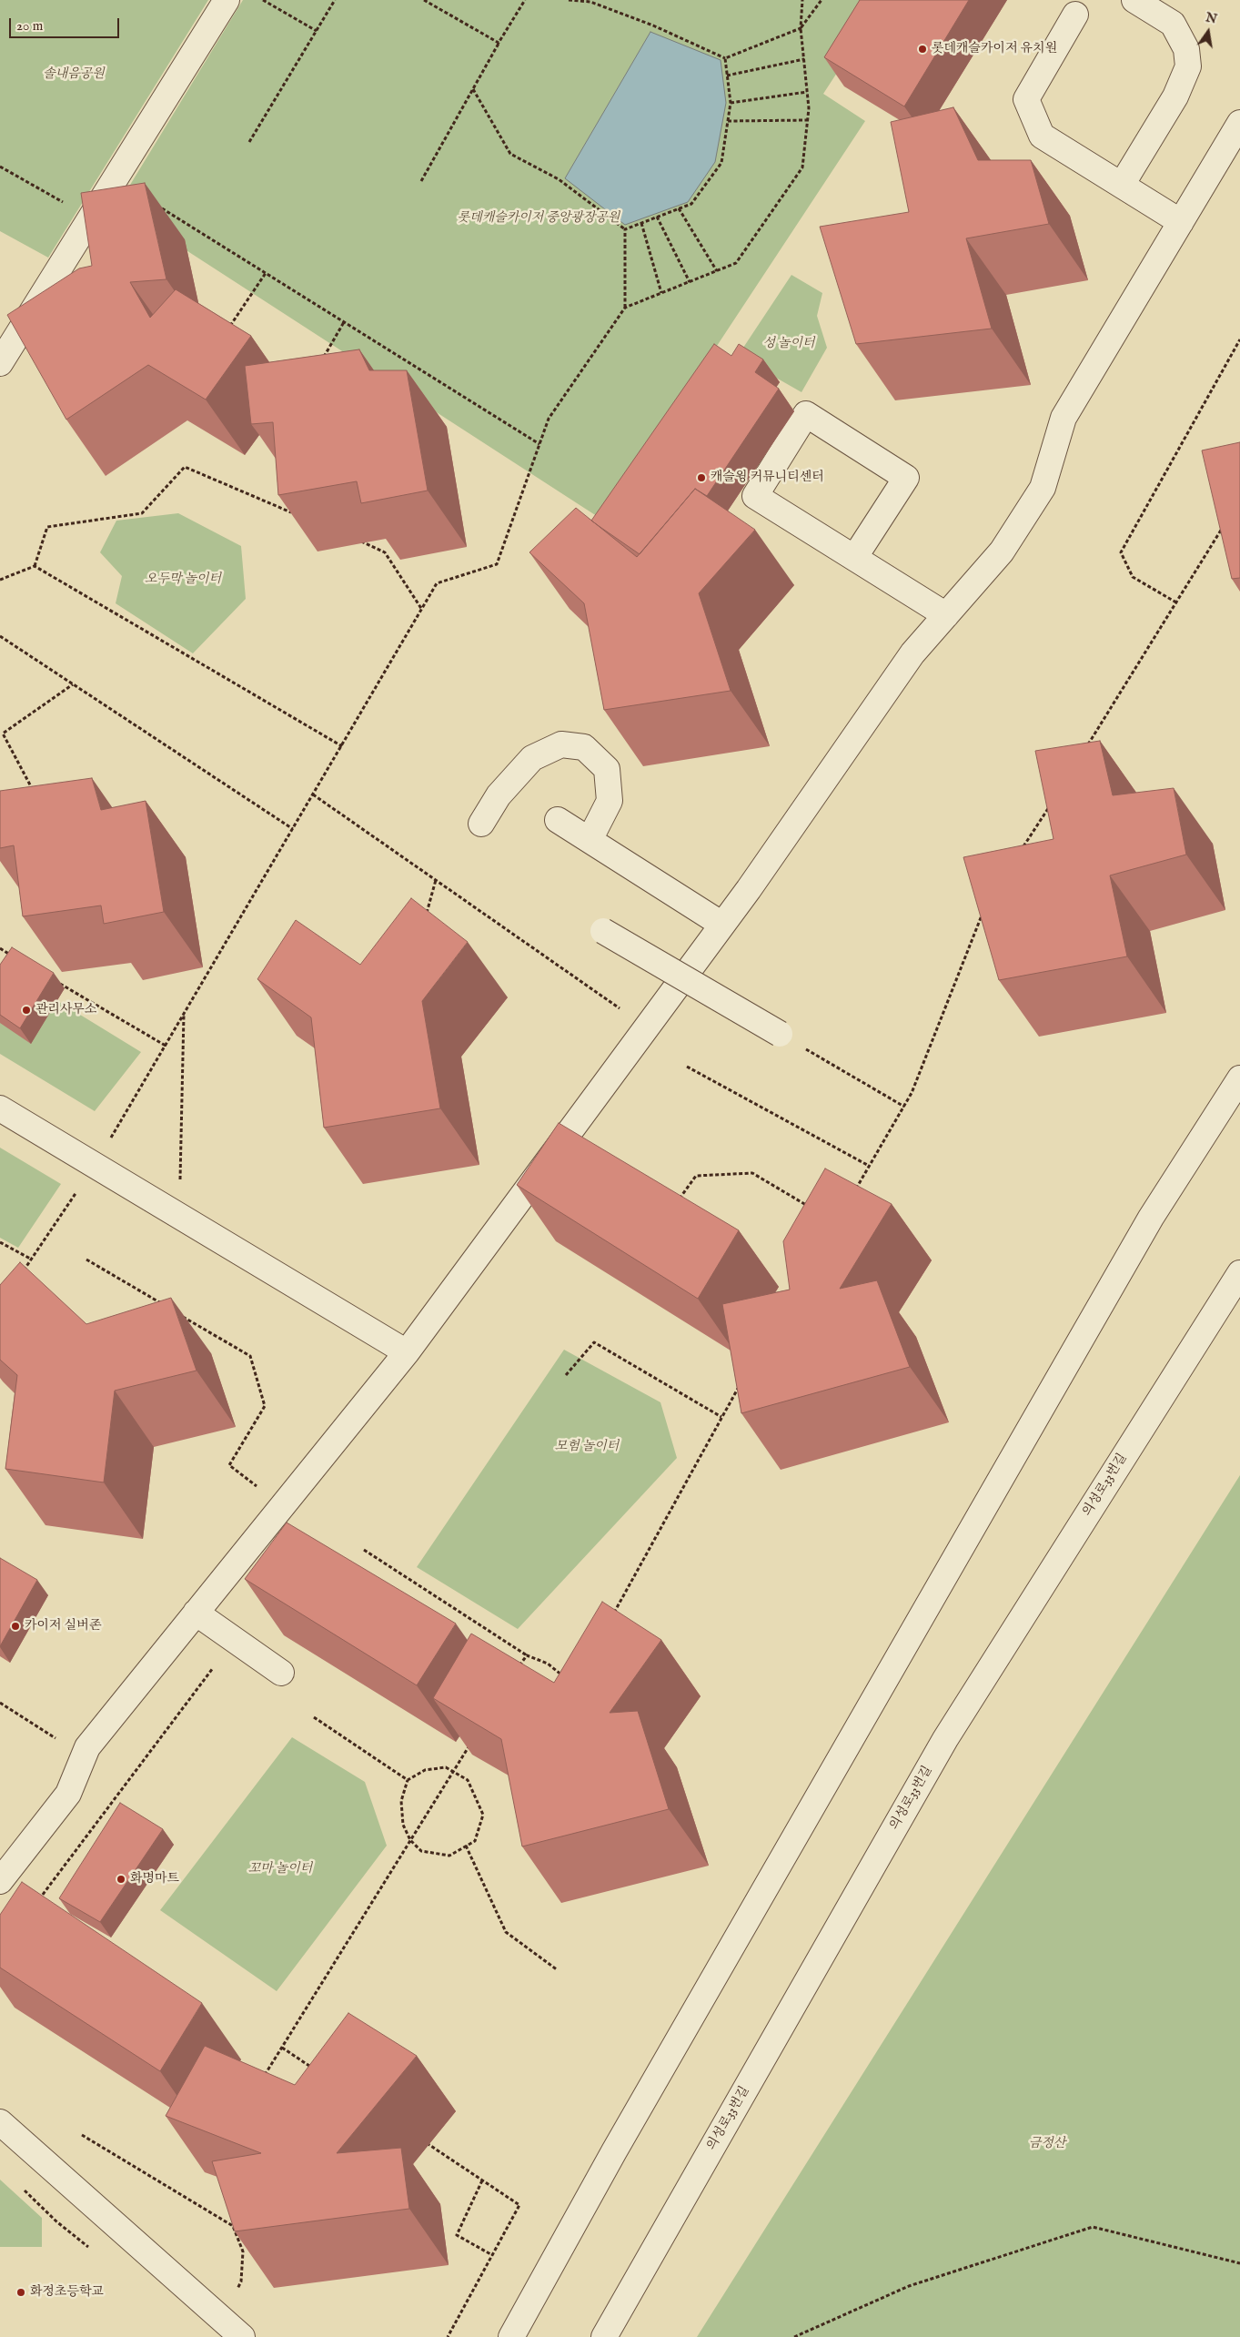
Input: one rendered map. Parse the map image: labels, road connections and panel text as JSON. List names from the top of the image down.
{
  "streets": {
    "street": ["의성로33번길"]
  },
  "parks": [
    "솔내음공원",
    "롯데캐슬카이저 중앙광장공원",
    "성 놀이터",
    "오두막 놀이터",
    "모험 놀이터",
    "꼬마 놀이터",
    "금정산"
  ],
  "places": [
    "롯데캐슬카이저 유치원",
    "캐슬윙 커뮤니티센터",
    "관리사무소",
    "카이저 실버존",
    "화명마트",
    "화정초등학교"
  ],
  "scale_bar": "20 m",
  "north": "top"
}
